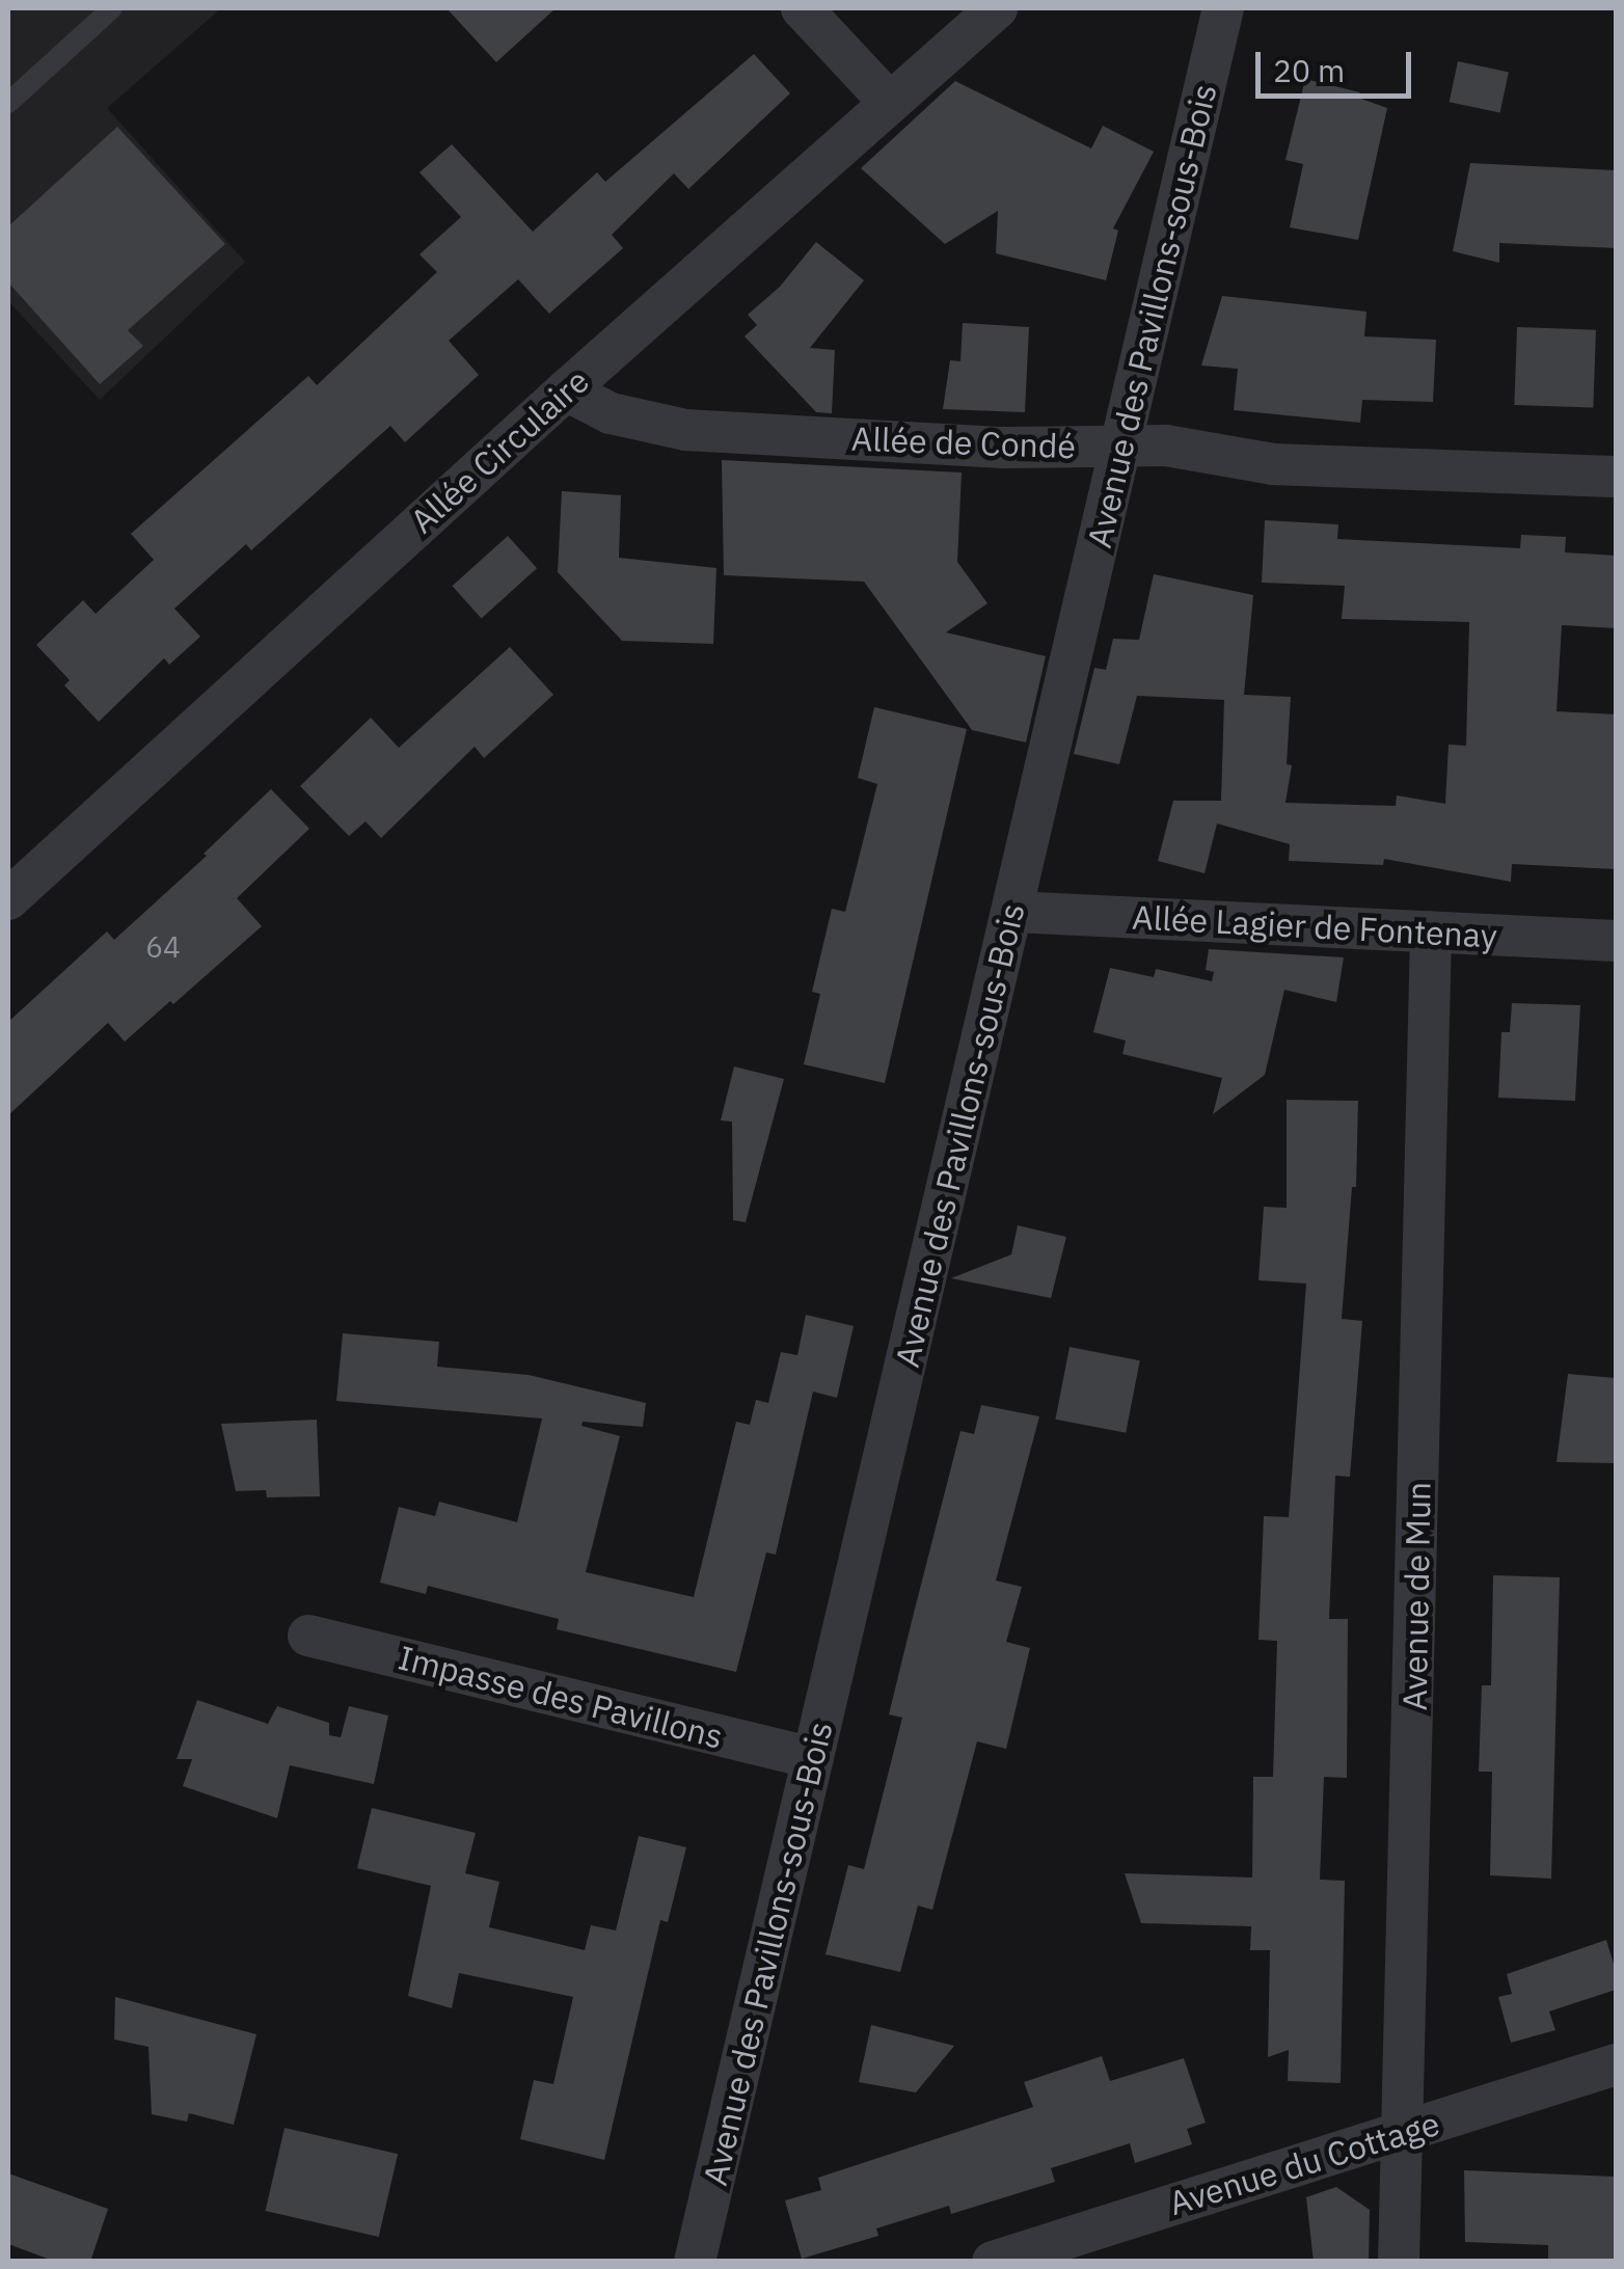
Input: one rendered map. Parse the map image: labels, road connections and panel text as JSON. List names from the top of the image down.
{
  "streets": {
    "street": [
      "Avenue des Pavillons-sous-Bois",
      "Allée de Condé",
      "Allée Circulaire",
      "Allée Lagier de Fontenay",
      "Avenue de Mun",
      "Impasse des Pavillons",
      "Avenue du Cottage"
    ]
  },
  "crossings": [
    ["Avenue des Pavillons-sous-Bois", "Allée de Condé"],
    ["Avenue des Pavillons-sous-Bois", "Allée Lagier de Fontenay"],
    ["Avenue des Pavillons-sous-Bois", "Impasse des Pavillons"],
    ["Allée de Condé", "Allée Circulaire"],
    ["Allée Lagier de Fontenay", "Avenue de Mun"],
    ["Avenue de Mun", "Avenue du Cottage"]
  ],
  "house_numbers": ["64"],
  "scale_bar": "20 m"
}
